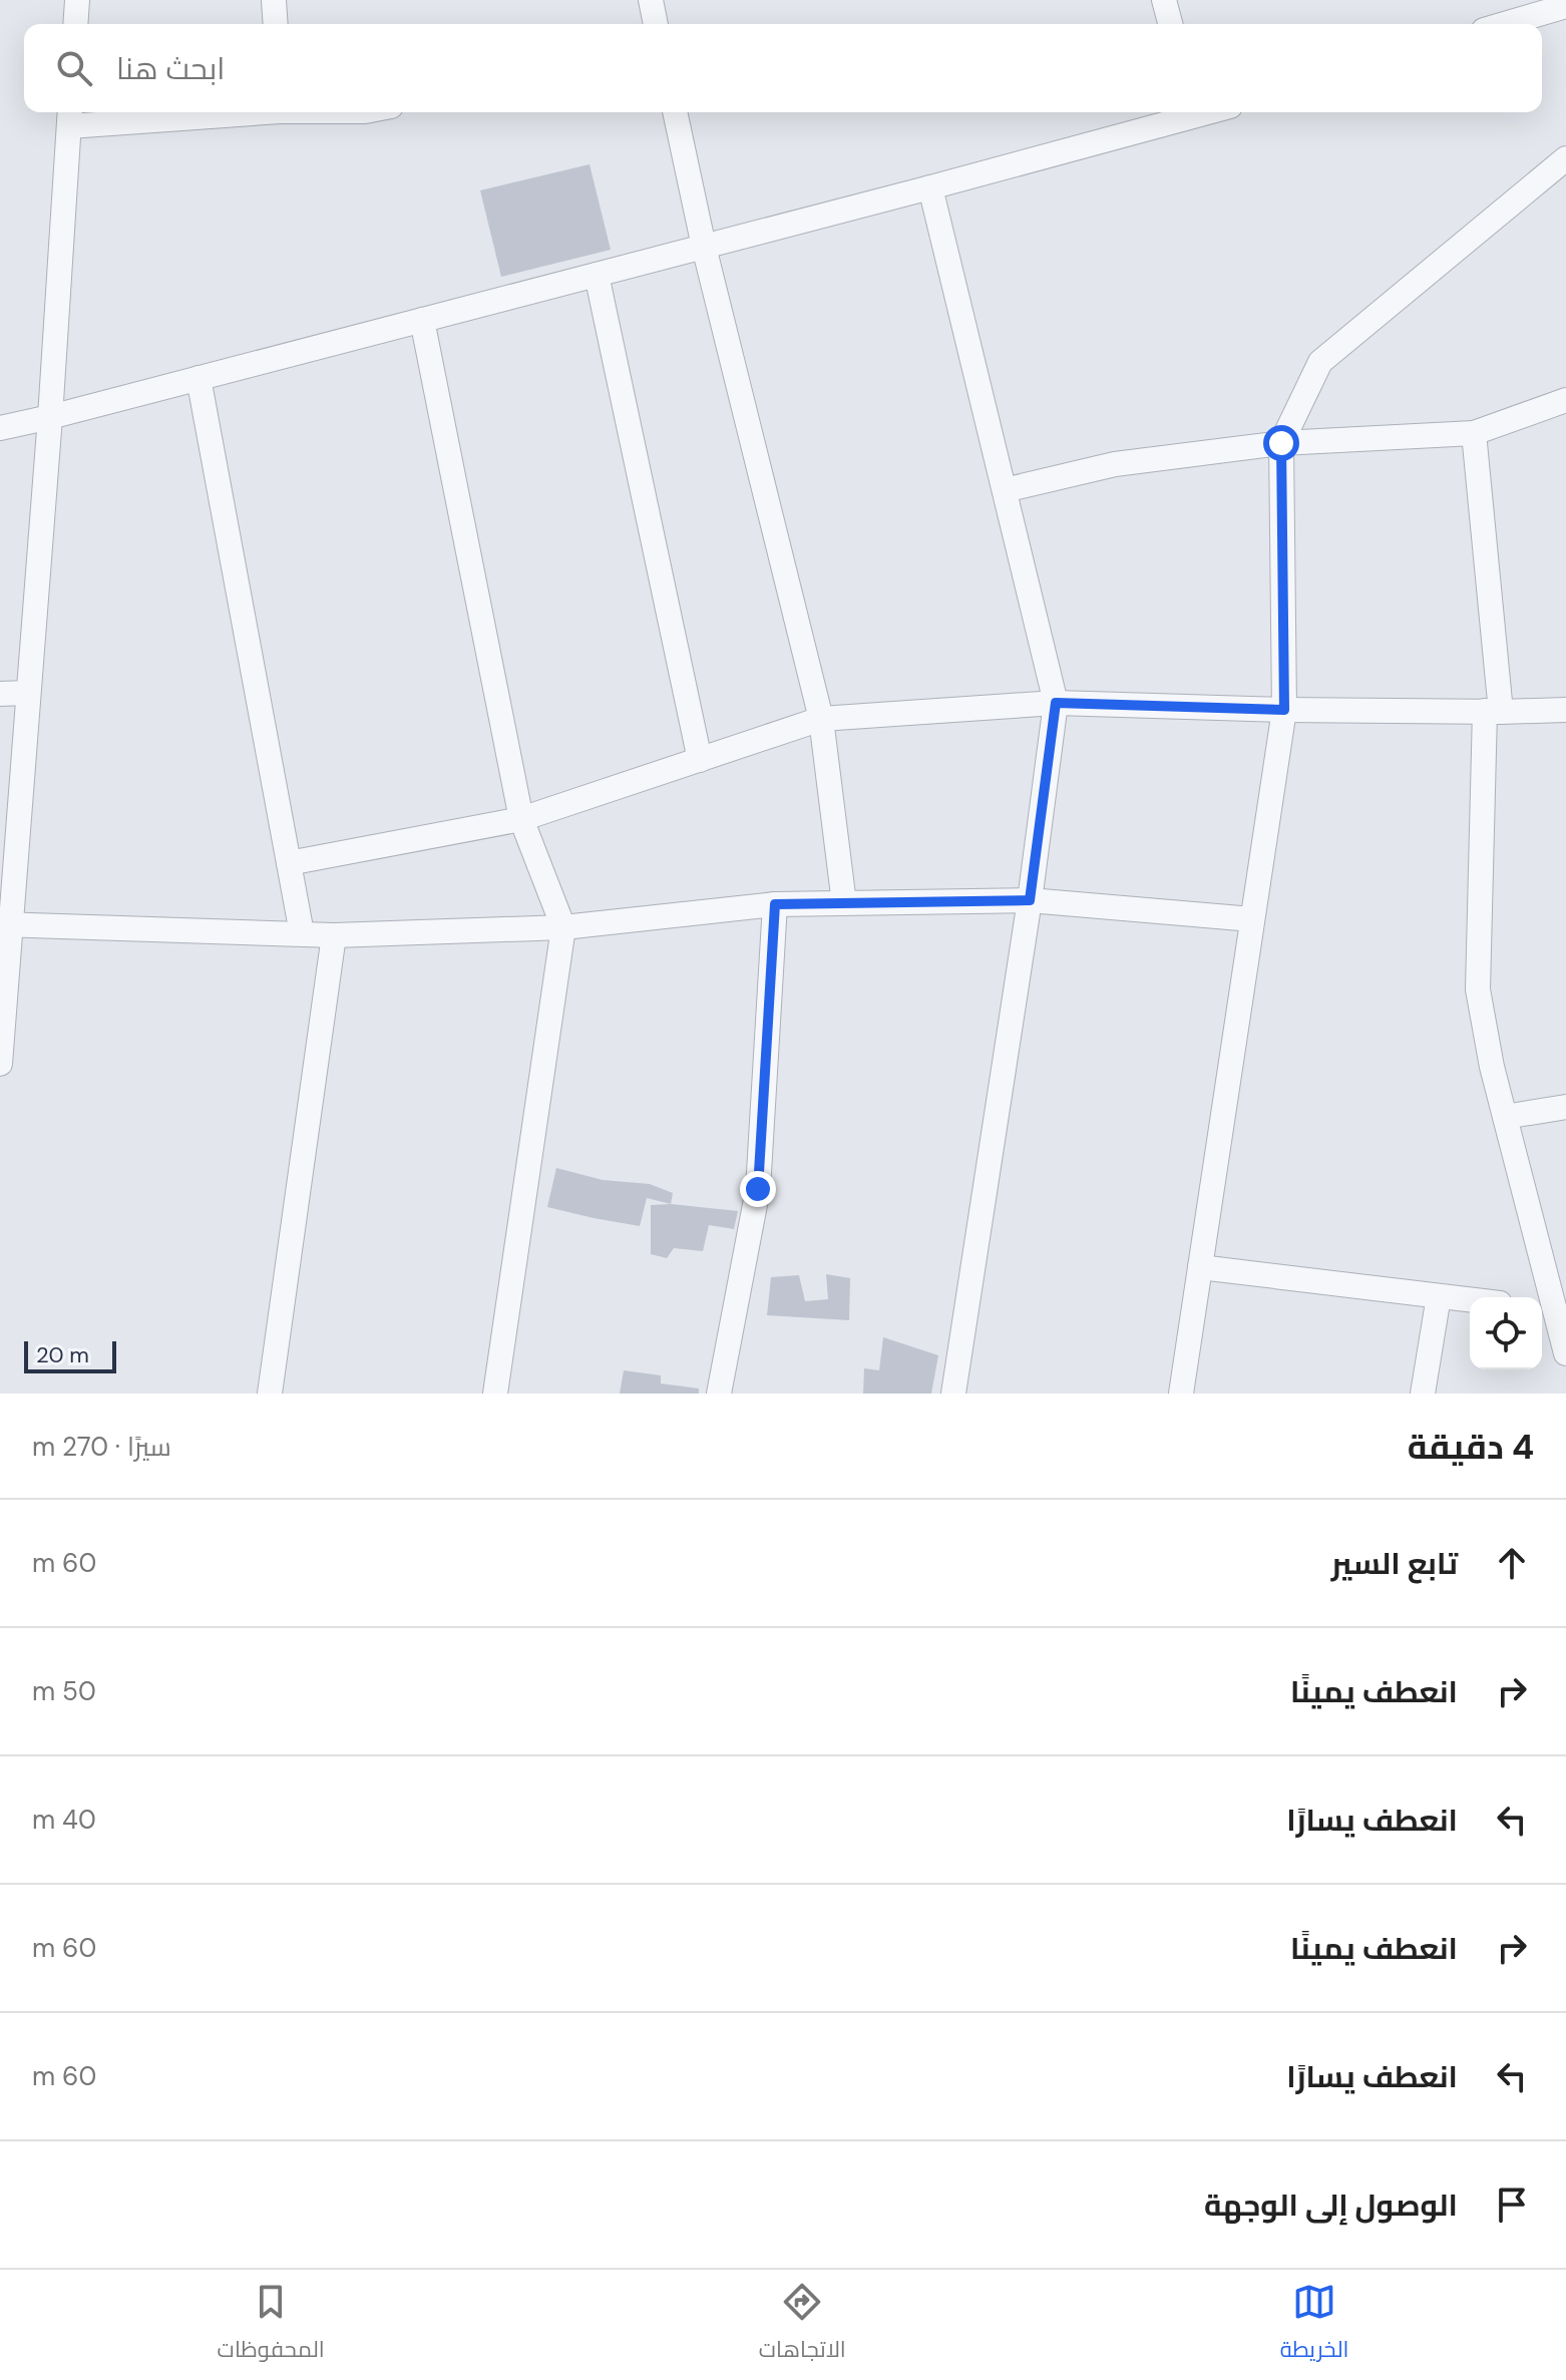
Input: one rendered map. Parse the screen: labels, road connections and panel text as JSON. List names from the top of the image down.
{
  "scale_bar": "20 m",
  "page": {
    "search": "ابحث هنا",
    "scale": "20 m",
    "heading": ["4 دقيقة", "سيرًا · 270 m"],
    "list": [
      ["تابع السير", "60 m"],
      ["انعطف يمينًا", "50 m"],
      ["انعطف يسارًا", "40 m"],
      ["انعطف يمينًا", "60 m"],
      ["انعطف يسارًا", "60 m"],
      "الوصول إلى الوجهة"
    ],
    "nav": ["الخريطة", "الاتجاهات", "المحفوظات"]
  }
}
